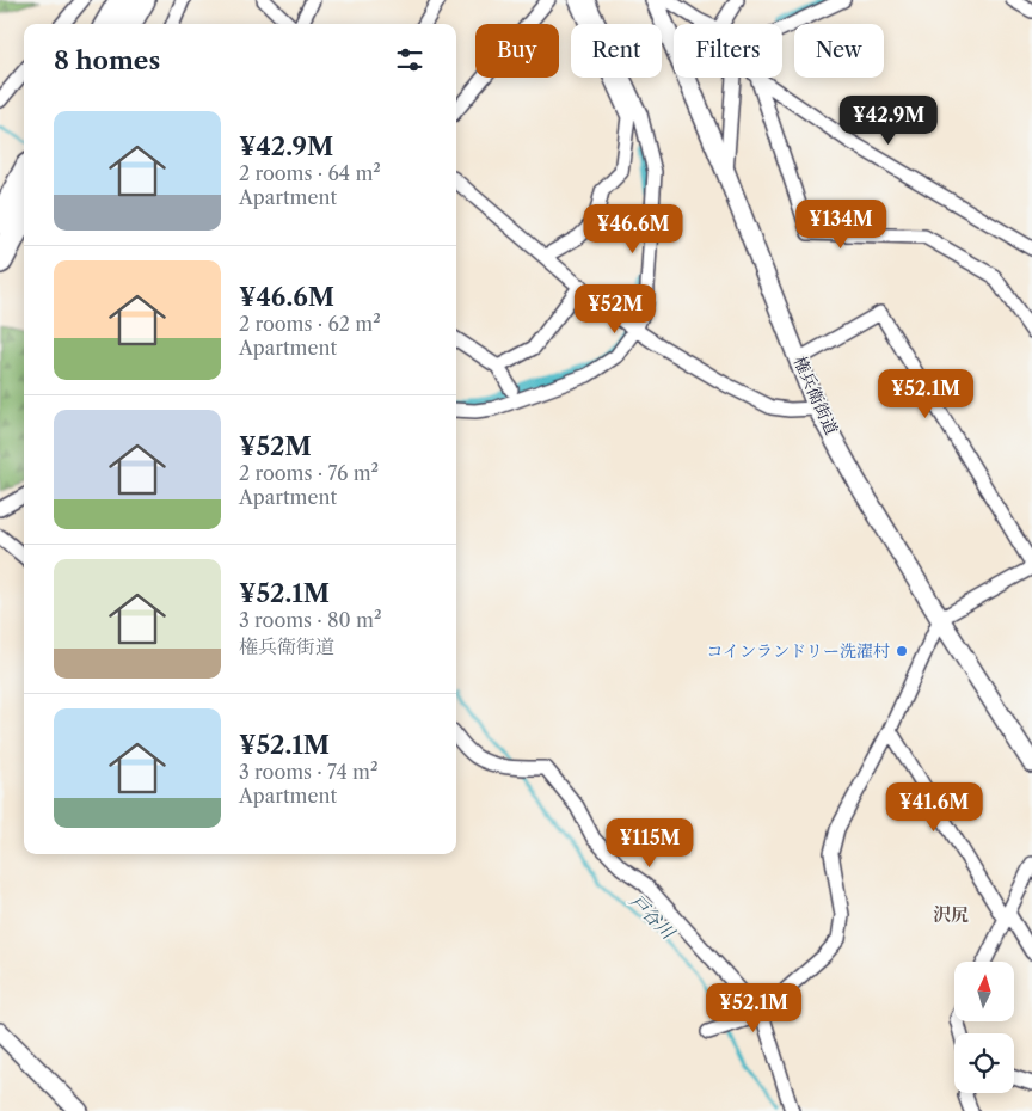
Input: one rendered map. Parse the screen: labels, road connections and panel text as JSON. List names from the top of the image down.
{
  "streets": {
    "street": ["権兵衛街道"]
  },
  "districts": ["沢尻"],
  "water": ["戸谷川"],
  "places": ["コインランドリー洗濯村"],
  "north": "top",
  "page": {
    "chip": [
      "Buy",
      "Rent",
      "Filters",
      "New"
    ],
    "heading": "8 homes",
    "price": [
      "¥42.9M",
      "¥134M",
      "¥46.6M",
      "¥52M",
      "¥52.1M",
      "¥41.6M",
      "¥115M",
      "¥52.1M"
    ],
    "list": [
      {
        "name": "¥42.9M",
        "note": "2 rooms · 64 m² · Apartment"
      },
      {
        "name": "¥46.6M",
        "note": "2 rooms · 62 m² · Apartment"
      },
      {
        "name": "¥52M",
        "note": "2 rooms · 76 m² · Apartment"
      },
      {
        "name": "¥52.1M",
        "note": "3 rooms · 80 m² · 権兵衛街道"
      },
      {
        "name": "¥52.1M",
        "note": "3 rooms · 74 m² · Apartment"
      }
    ]
  }
}
